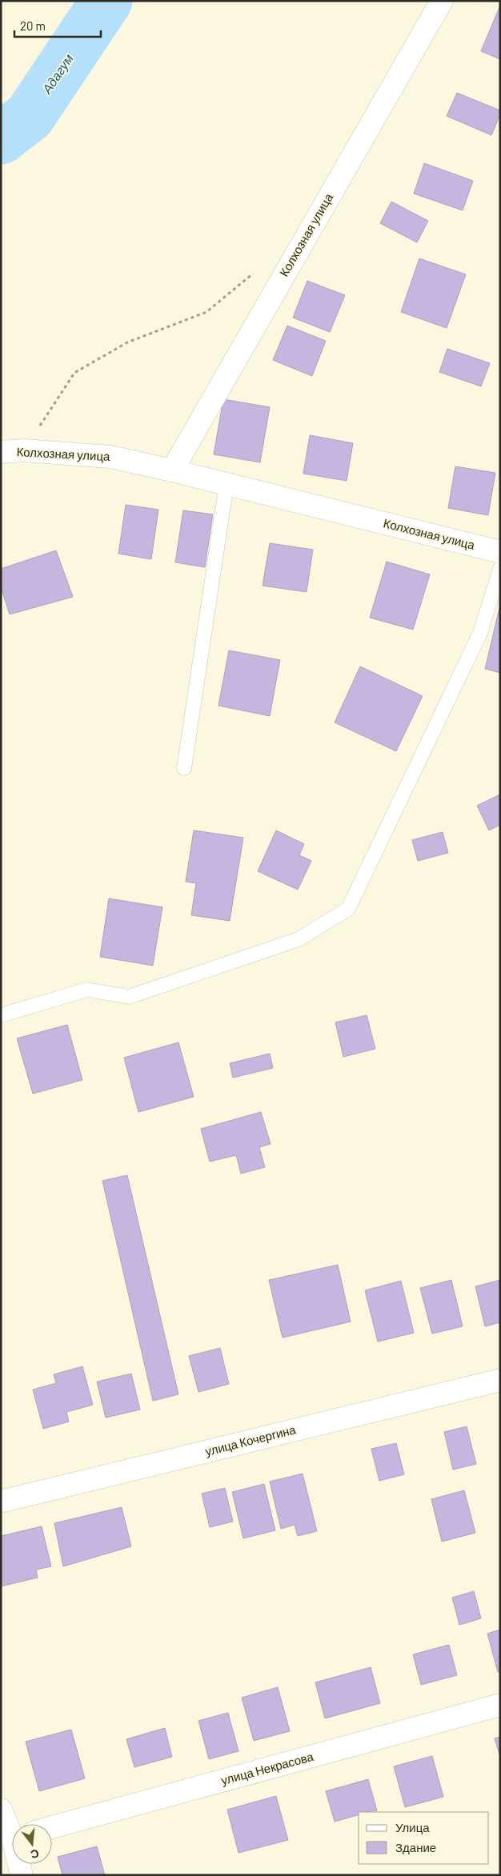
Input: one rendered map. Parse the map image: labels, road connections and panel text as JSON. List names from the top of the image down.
{
  "streets": {
    "street": ["Колхозная улица", "улица Кочергина", "улица Некрасова"]
  },
  "water": ["Адагум"],
  "legend": ["Улица", "Здание"],
  "scale_bar": "20 m",
  "north": "bottom"
}
